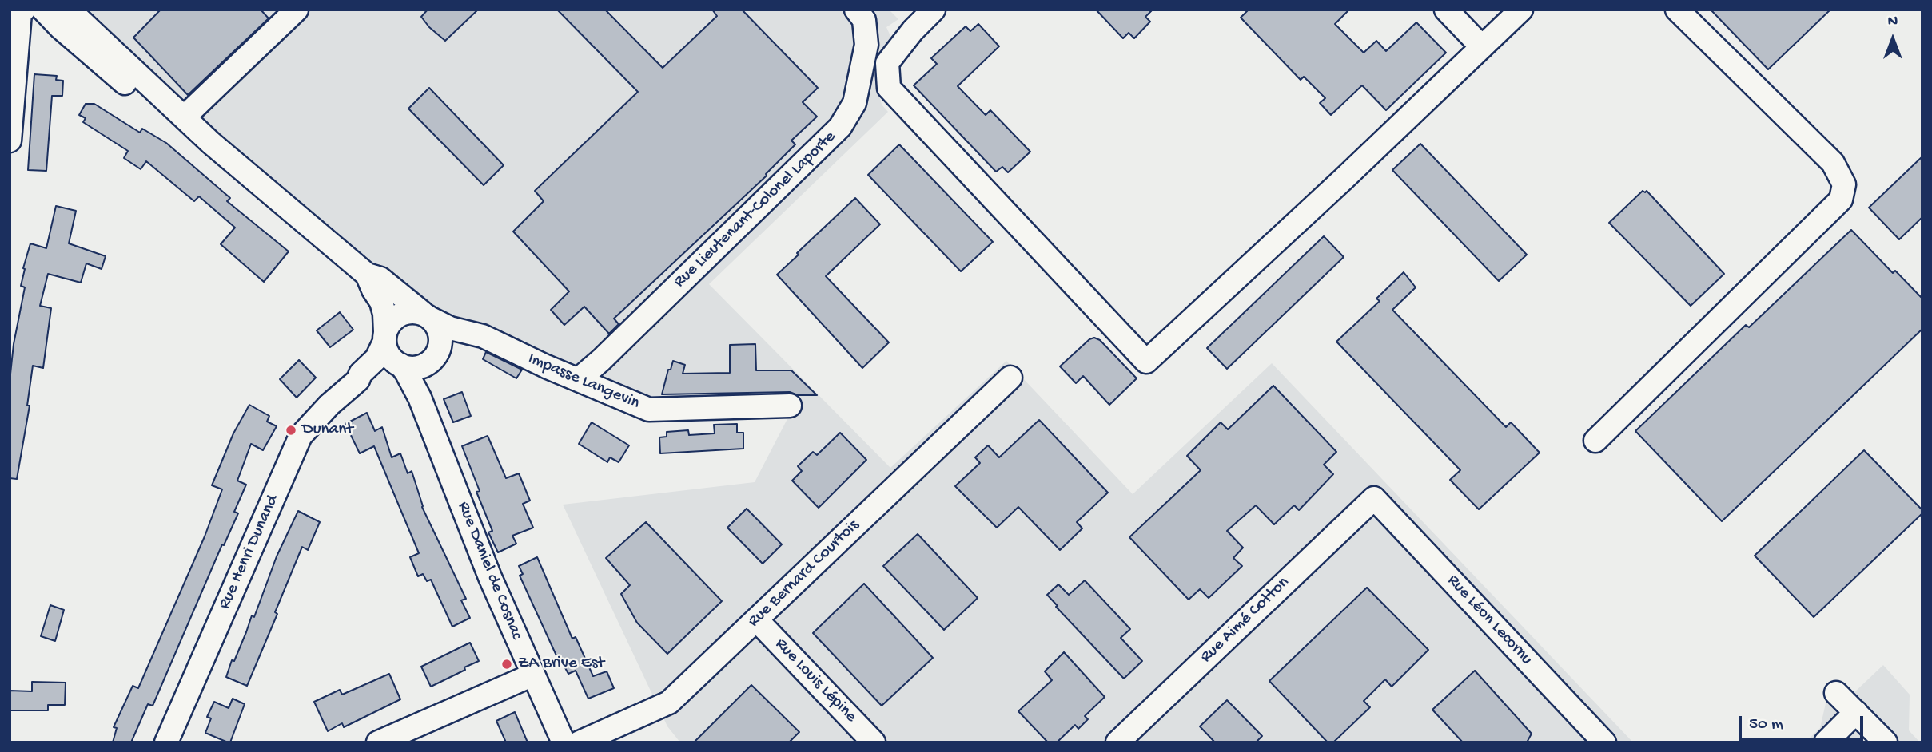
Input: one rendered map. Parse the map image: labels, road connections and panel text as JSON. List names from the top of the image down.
{
  "streets": {
    "street": [
      "Rue Lieutenant-Colonel Laporte",
      "Impasse Langevin",
      "Rue Henri Dunand",
      "Rue Daniel de Cosnac",
      "Rue Bernard Courtois",
      "Rue Aimé Cotton",
      "Rue Léon Lecornu",
      "Rue Louis Lépine"
    ]
  },
  "crossings": [
    ["Rue Lieutenant-Colonel Laporte", "Impasse Langevin"],
    ["Impasse Langevin", "Rue Henri Dunand"],
    ["Impasse Langevin", "Rue Daniel de Cosnac"],
    ["Rue Henri Dunand", "Rue Daniel de Cosnac"],
    ["Rue Bernard Courtois", "Rue Louis Lépine"],
    ["Rue Aimé Cotton", "Rue Léon Lecornu"]
  ],
  "places": ["Dunant", "ZA Brive Est"],
  "scale_bar": "50 m",
  "north": "top"
}
